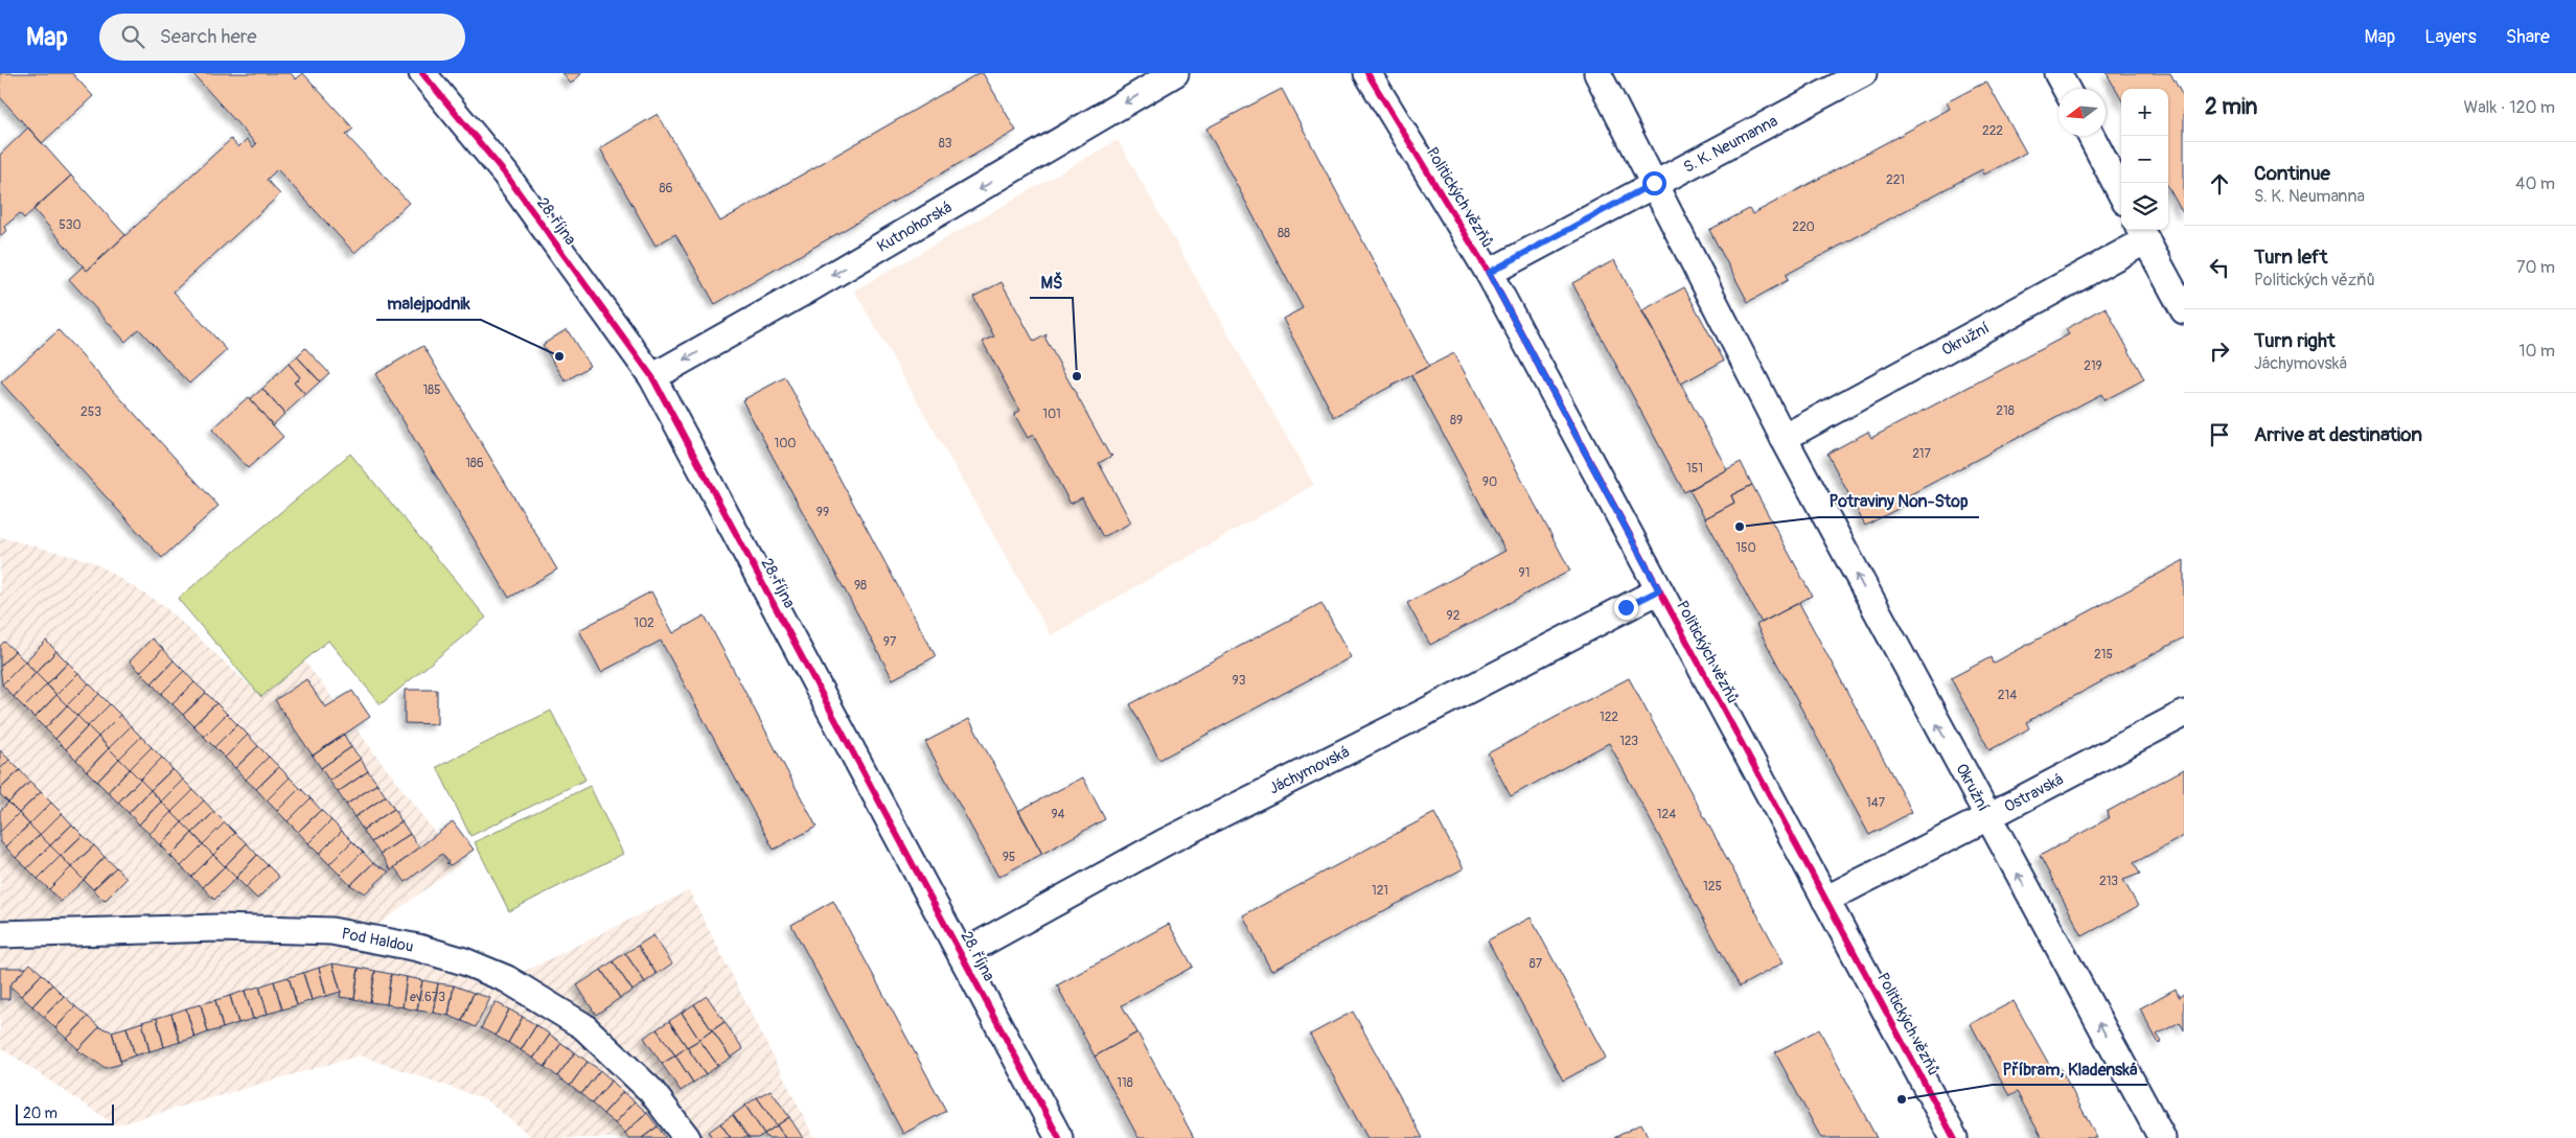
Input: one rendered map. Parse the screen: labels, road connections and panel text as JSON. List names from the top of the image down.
{
  "streets": {
    "street": [
      "S. K. Neumanna",
      "Politických vězňů",
      "28. října",
      "Kutnohorská",
      "Okružní",
      "Jáchymovská",
      "Ostravská",
      "Pod Haldou"
    ]
  },
  "crossings": [
    ["S. K. Neumanna", "Politických vězňů"],
    ["S. K. Neumanna", "Okružní"],
    ["Politických vězňů", "Jáchymovská"],
    ["Politických vězňů", "Ostravská"],
    ["28. října", "Kutnohorská"],
    ["28. října", "Jáchymovská"],
    ["Okružní", "Ostravská"]
  ],
  "one_way": ["Kutnohorská", "Okružní"],
  "places": [
    "malejpodnik",
    "MŠ",
    "Potraviny Non-Stop",
    "Příbram, Kladenská"
  ],
  "house_numbers": [
    "222",
    "83",
    "221",
    "86",
    "530",
    "220",
    "88",
    "219",
    "185",
    "218",
    "253",
    "101",
    "89",
    "100",
    "217",
    "186",
    "151",
    "90",
    "99",
    "150",
    "91",
    "98",
    "92",
    "102",
    "97",
    "215",
    "93",
    "214",
    "122",
    "123",
    "147",
    "94",
    "124",
    "95",
    "213",
    "125",
    "121",
    "87",
    "ev.673",
    "118"
  ],
  "scale_bar": "20 m",
  "north": "left",
  "page": {
    "header": "Map",
    "search": "Search here",
    "nav": ["Map", "Layers", "Share"],
    "heading": ["2 min", "Walk · 120 m"],
    "map_buttons": ["+", "−"],
    "list": [
      ["Continue", "S. K. Neumanna", "40 m"],
      ["Turn left", "Politických vězňů", "70 m"],
      ["Turn right", "Jáchymovská", "10 m"],
      "Arrive at destination"
    ],
    "scale": "20 m"
  }
}
